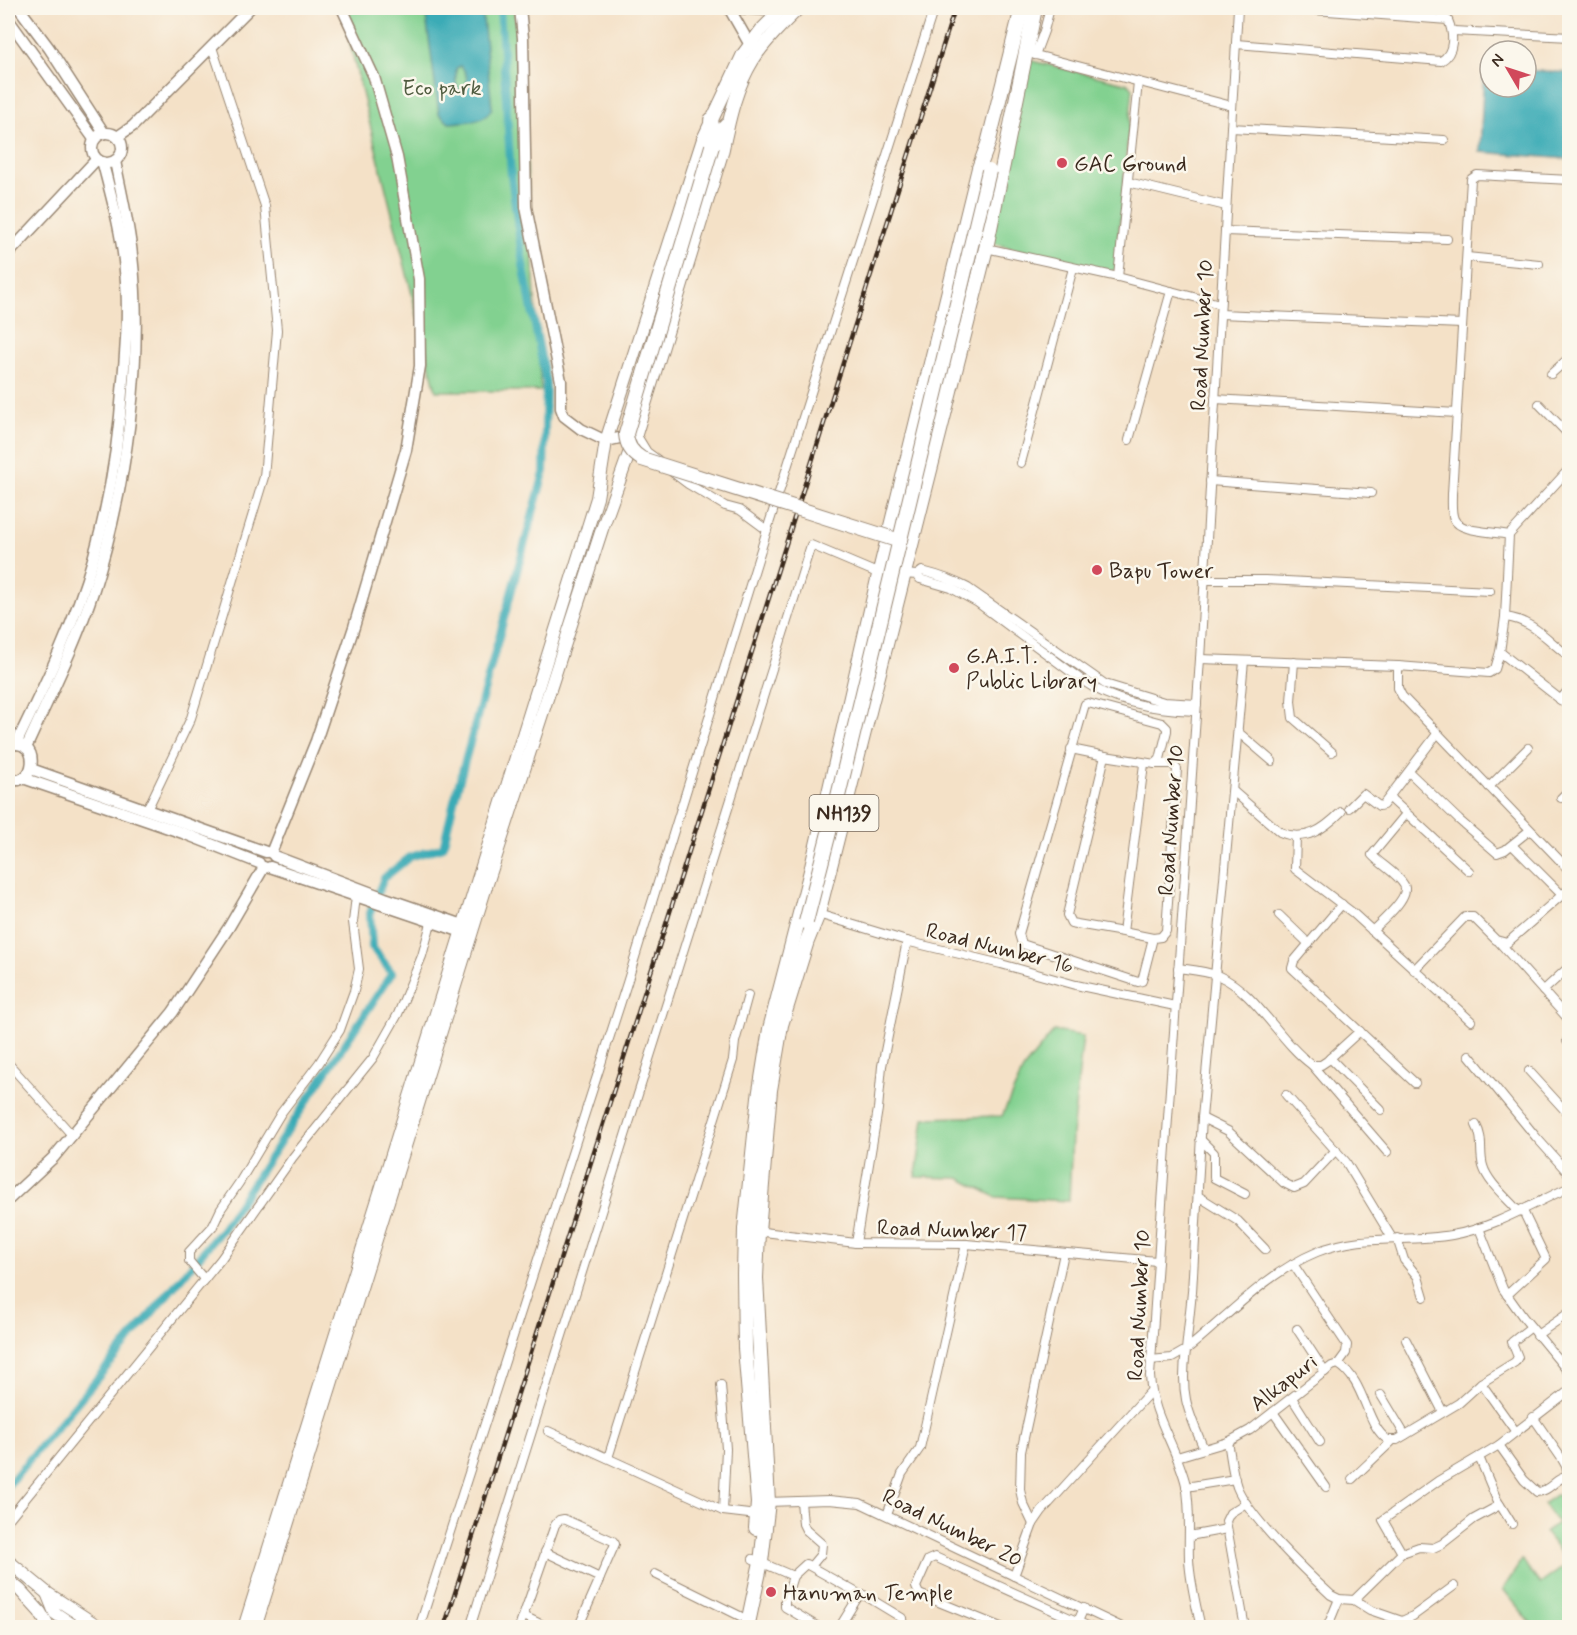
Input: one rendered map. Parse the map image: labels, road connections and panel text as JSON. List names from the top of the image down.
{
  "streets": {
    "highway": ["NH139"],
    "street": [
      "Road Number 10",
      "Road Number 16",
      "Road Number 17",
      "Alkapuri",
      "Road Number 20"
    ]
  },
  "crossings": [
    ["Road Number 10", "Road Number 16"],
    ["Road Number 10", "Road Number 17"],
    ["Road Number 10", "Alkapuri"],
    ["NH139", "Road Number 16"],
    ["NH139", "Road Number 17"],
    ["NH139", "Road Number 20"]
  ],
  "parks": ["Eco park"],
  "places": [
    "GAC Ground",
    "Bapu Tower",
    "G.A.I.T. Public Library",
    "Hanuman Temple"
  ],
  "north": "top left"
}
